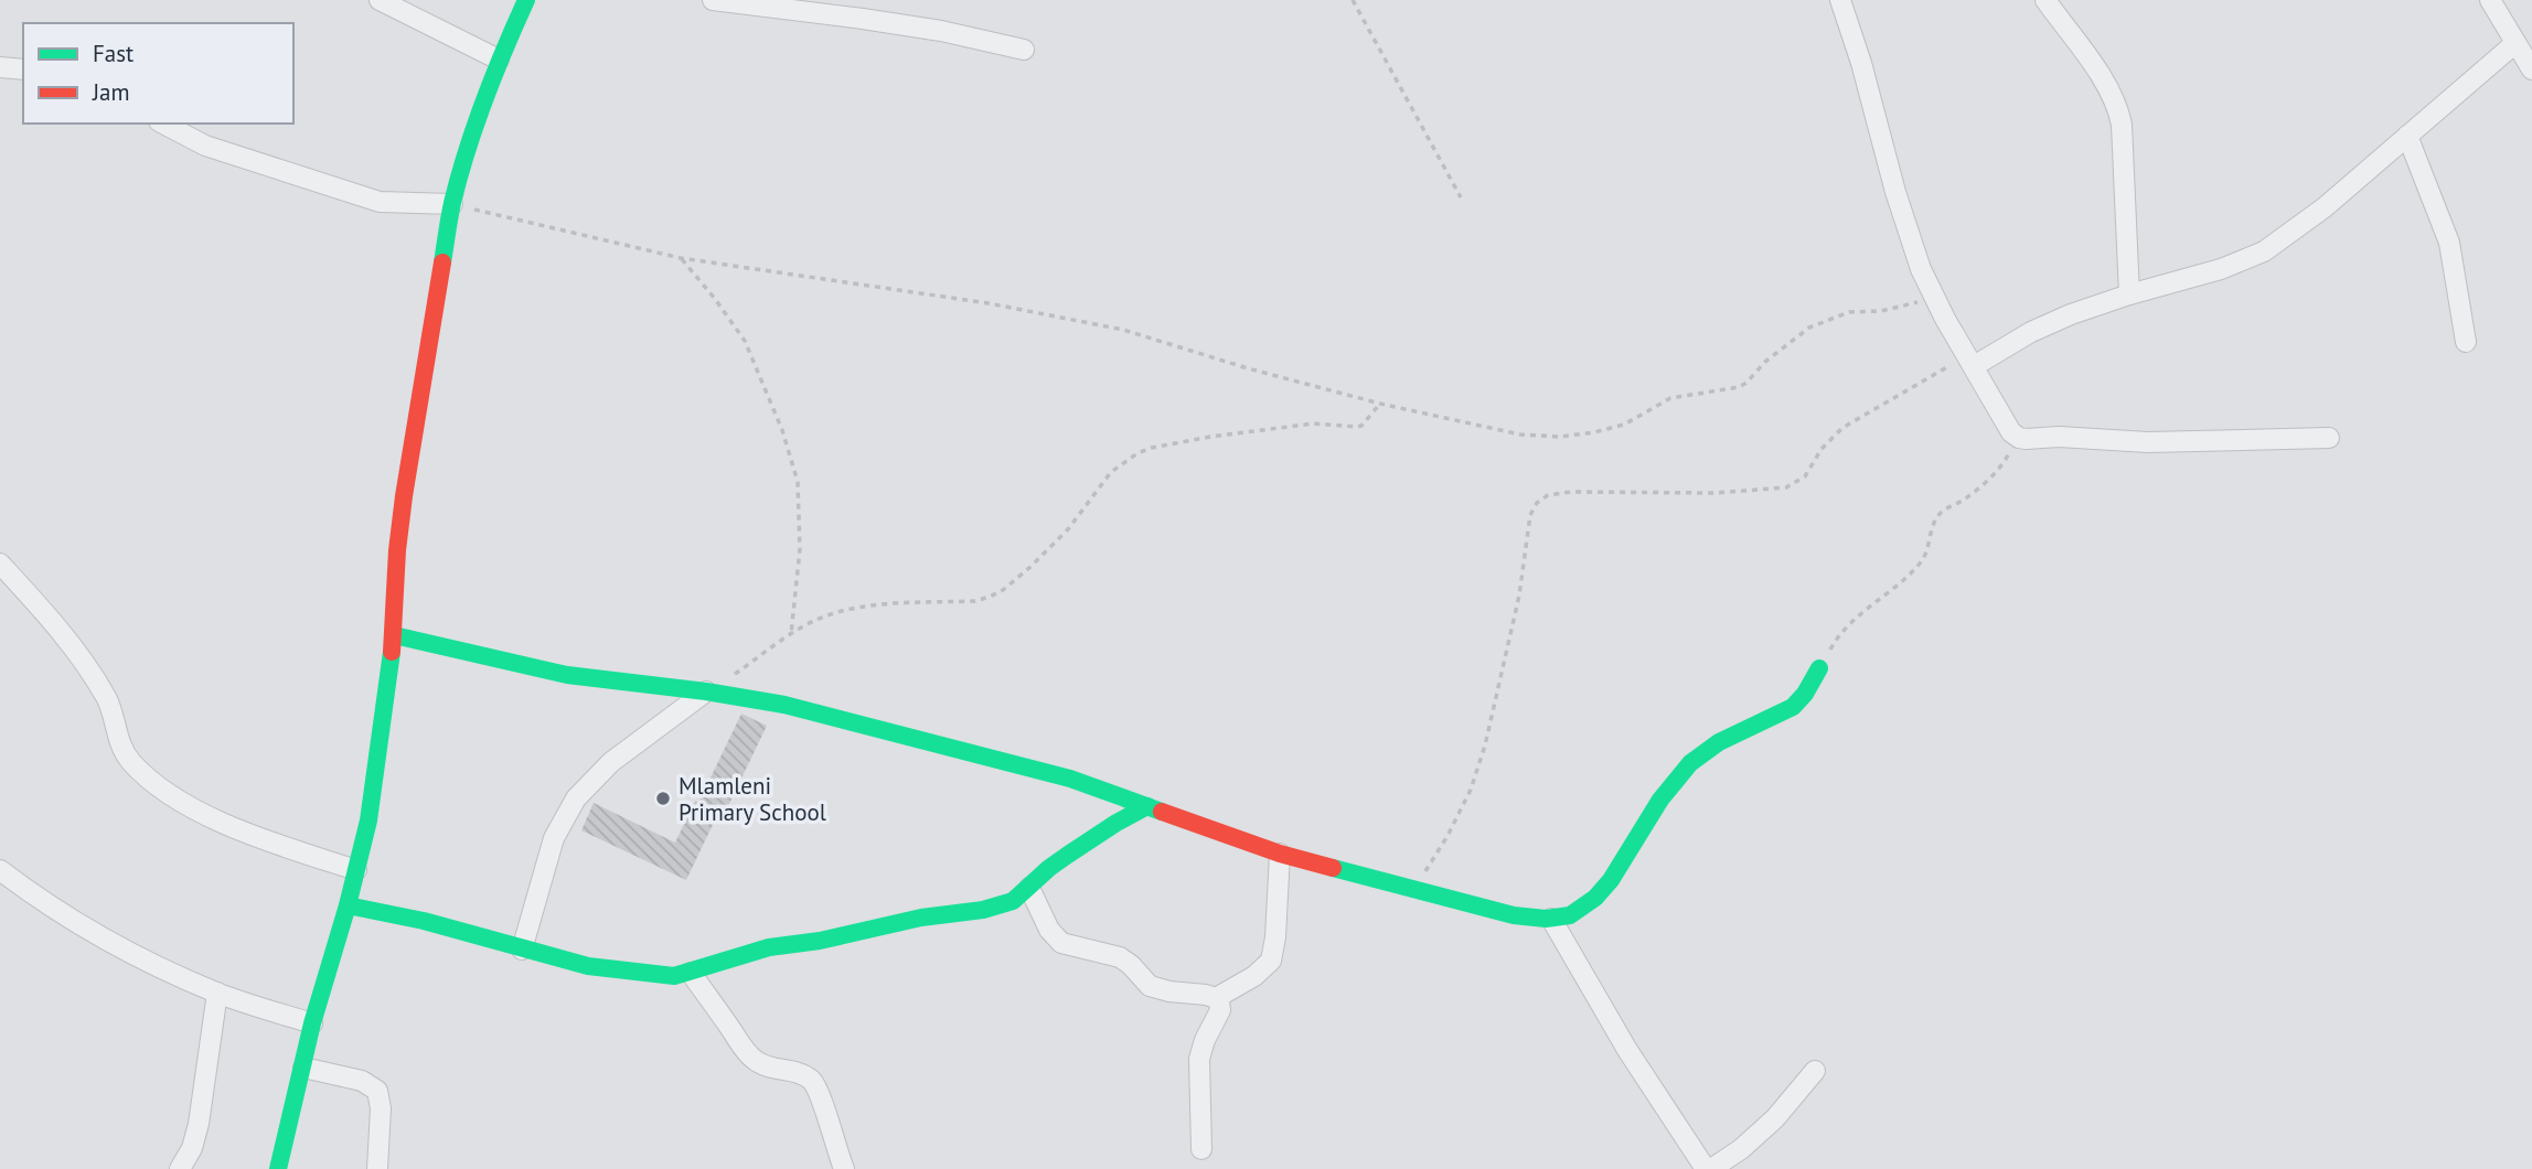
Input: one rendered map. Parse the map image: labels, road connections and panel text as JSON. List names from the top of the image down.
{
  "places": ["Mlamleni Primary School"],
  "legend": ["Fast", "Jam"]
}
